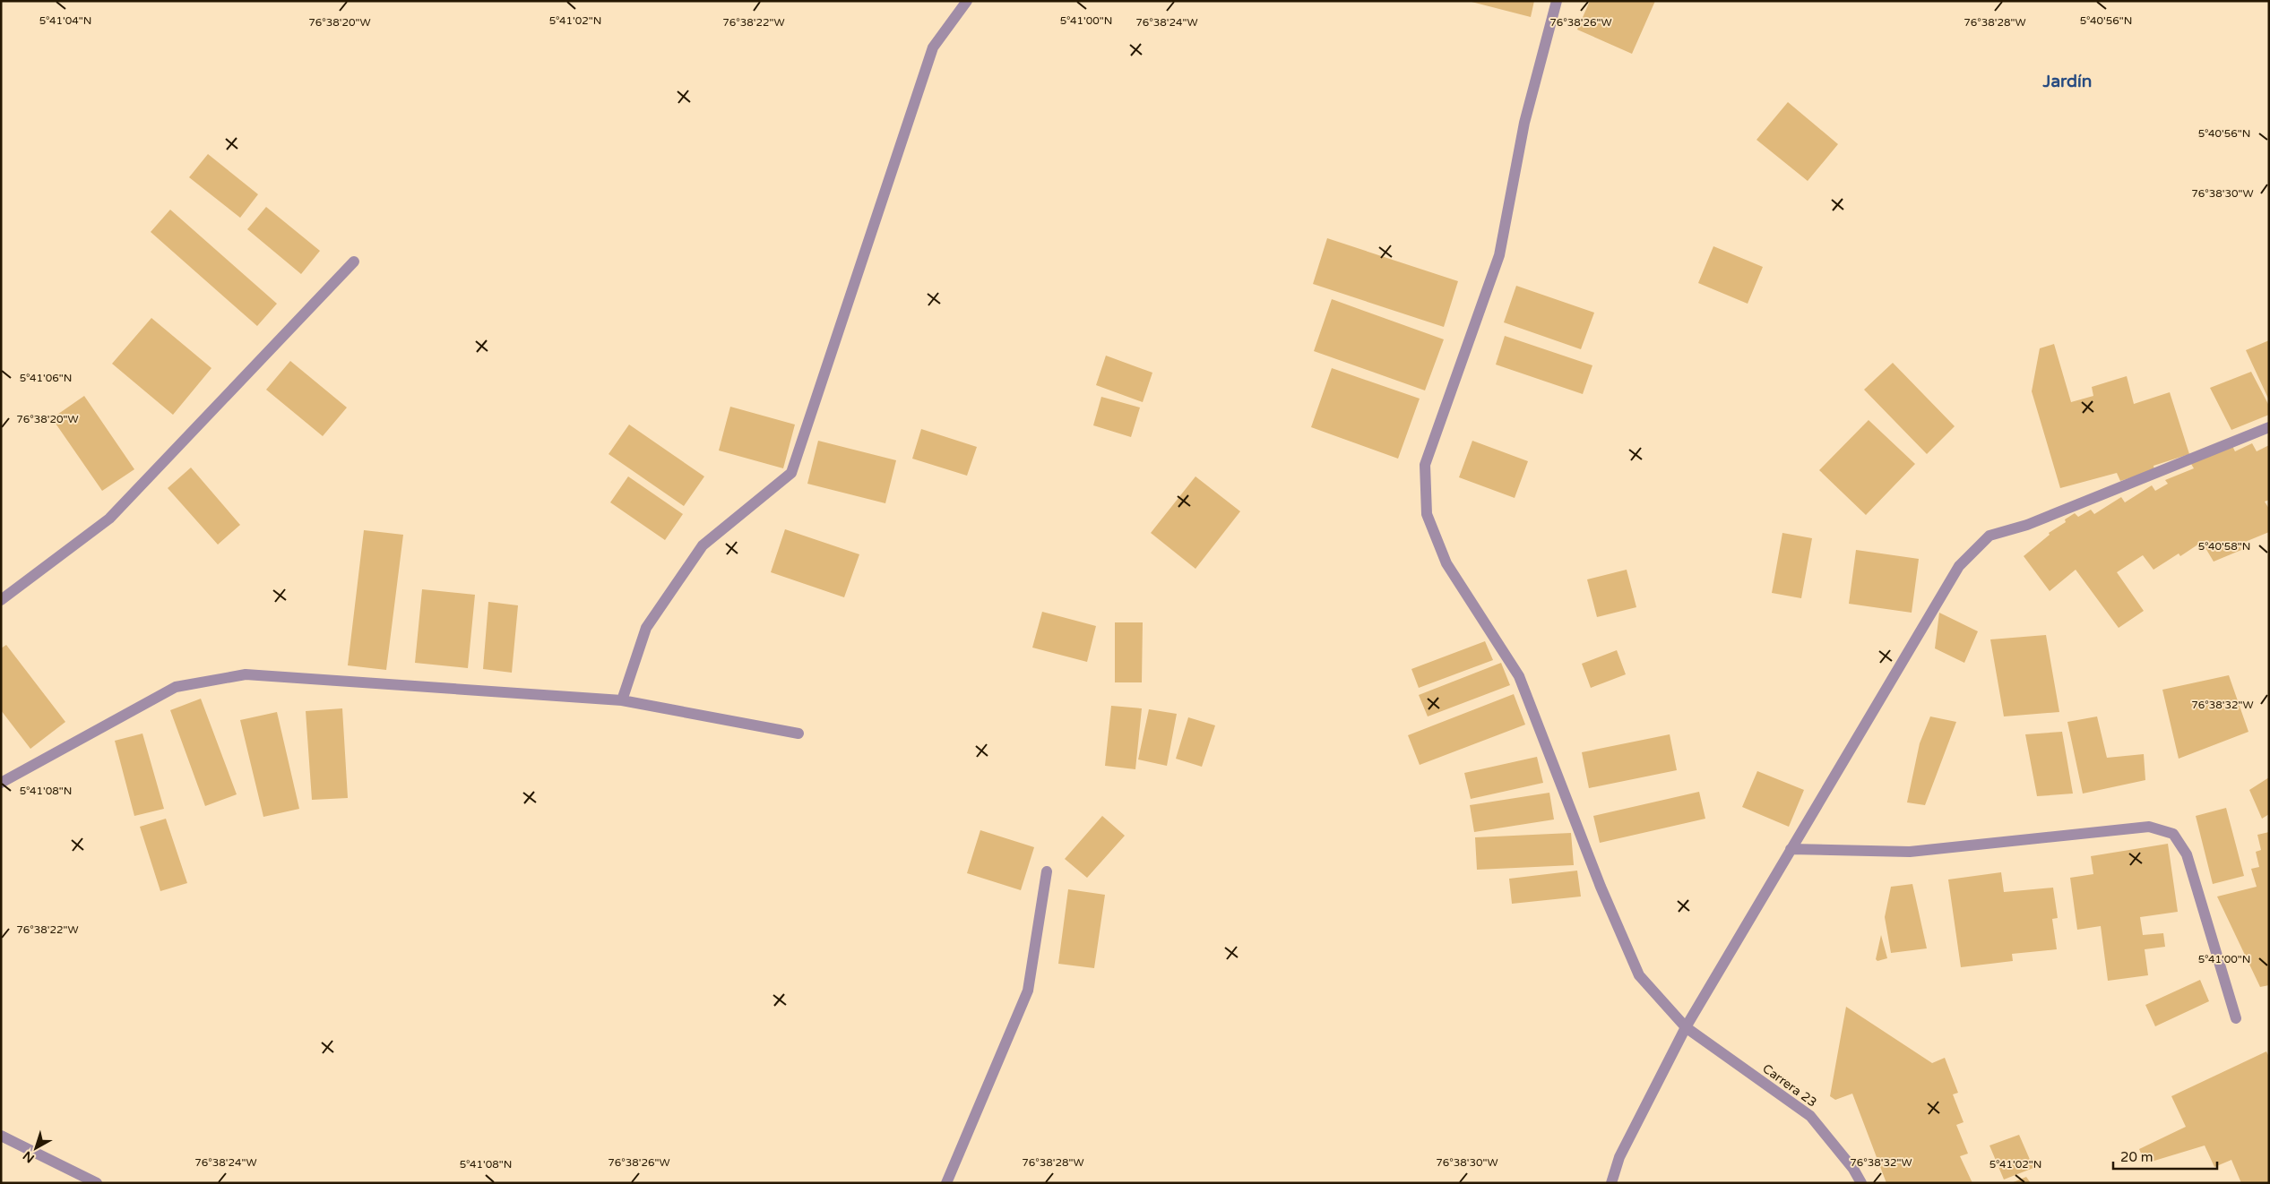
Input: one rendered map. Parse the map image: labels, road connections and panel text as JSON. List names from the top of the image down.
{
  "streets": {
    "street": ["Carrera 23"]
  },
  "districts": ["Jardín"],
  "scale_bar": "20 m",
  "north": "bottom left",
  "coordinates": [
    "5°40'56\"N",
    "5°41'04\"N",
    "5°41'02\"N",
    "5°41'00\"N",
    "76°38'20\"W",
    "76°38'22\"W",
    "76°38'24\"W",
    "76°38'26\"W",
    "76°38'28\"W",
    "76°38'30\"W",
    "5°41'06\"N",
    "5°40'58\"N",
    "76°38'32\"W",
    "5°41'08\"N"
  ]
}
